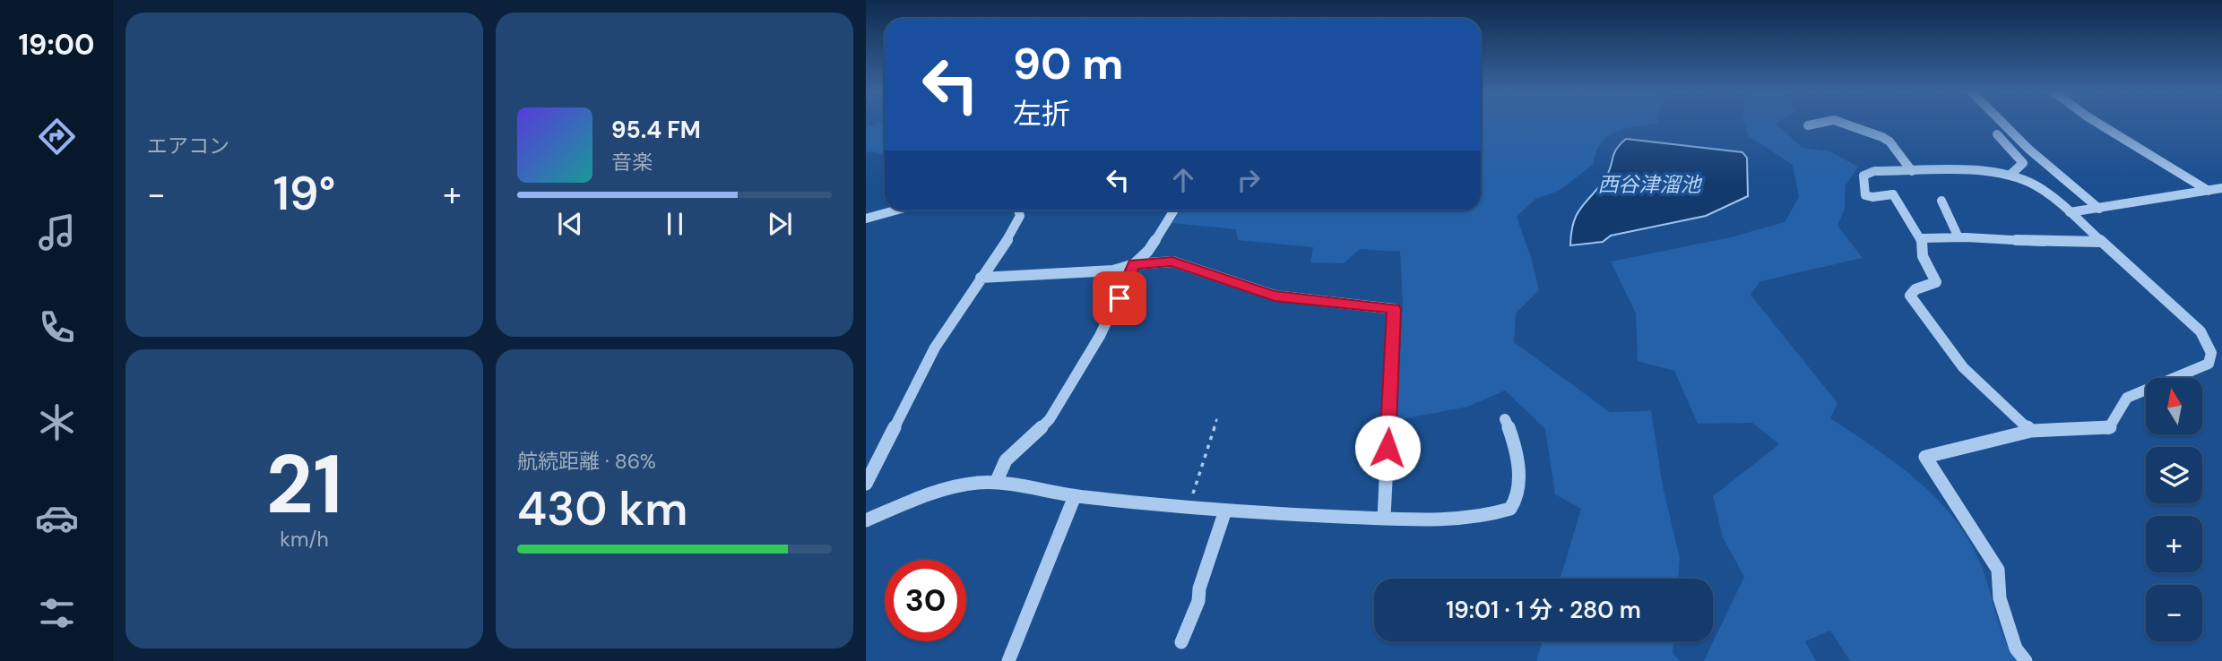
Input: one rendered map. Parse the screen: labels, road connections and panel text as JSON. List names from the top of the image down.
{
  "water": ["西谷津溜池"],
  "north": "top",
  "page": {
    "tabs": "19:00",
    "tile": [
      "エアコン",
      ["21", "km/h"],
      ["航続距離 · 86%", "430 km"]
    ],
    "turn": ["90 m", "左折"],
    "song": ["95.4 FM", "音楽"],
    "heat": ["−", "19°", "+"],
    "map_buttons": ["+", "−"],
    "limit": "30",
    "trip": "19:01 · 1 分 · 280 m"
  }
}
